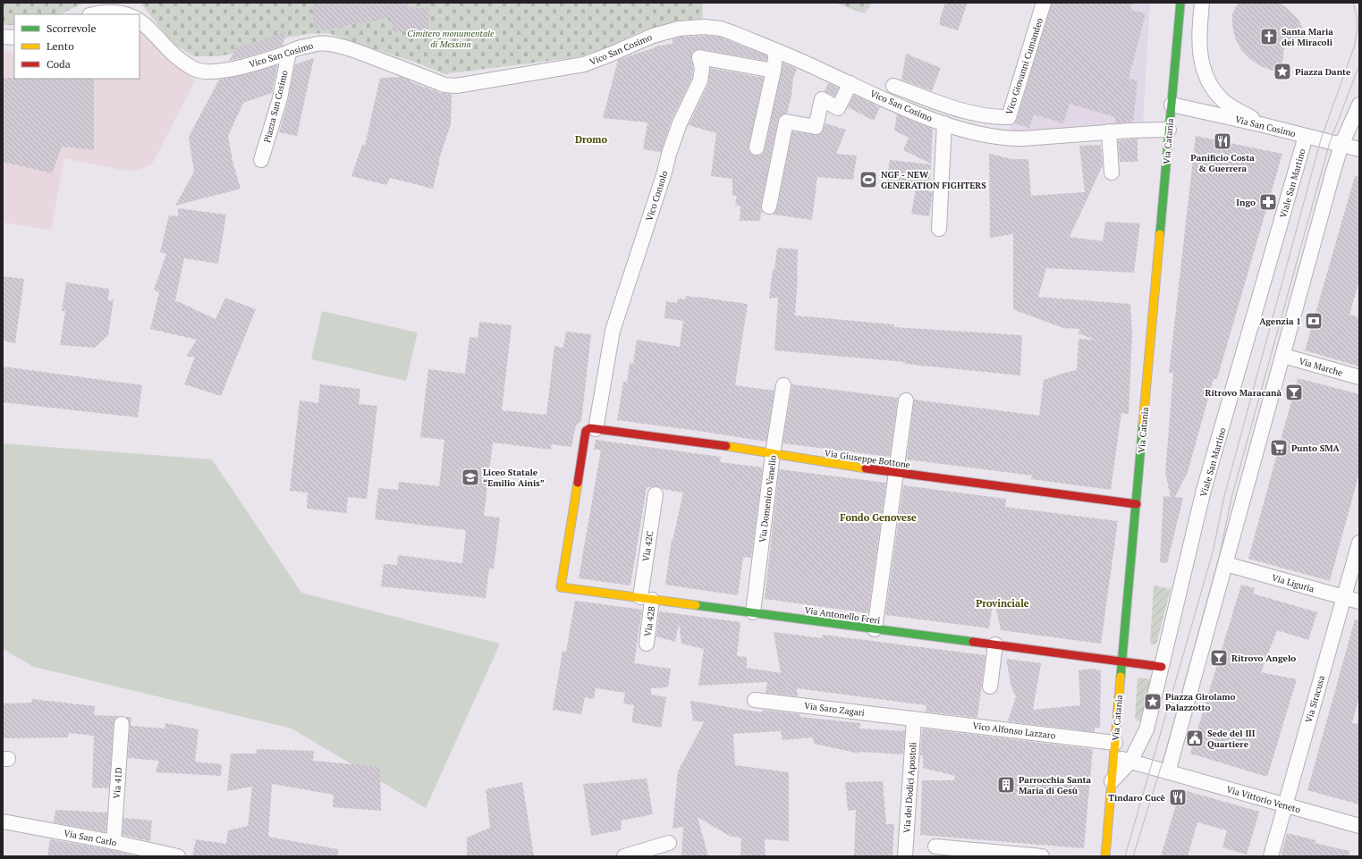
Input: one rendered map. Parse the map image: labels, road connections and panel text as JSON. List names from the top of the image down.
{
  "streets": {
    "street": [
      "Vico San Cosimo",
      "Vico Giovanni Cumandeo",
      "Piazza San Cosimo",
      "Via San Cosimo",
      "Via Catania",
      "Viale San Martino",
      "Vico Consolo",
      "Via Marche",
      "Via Giuseppe Bottone",
      "Via Domenico Vanello",
      "Via 42C",
      "Via Liguria",
      "Via Antonello Freri",
      "Via 42B",
      "Via Siracusa",
      "Via Saro Zagari",
      "Vico Alfonso Lazzaro",
      "Via 41D",
      "Via dei Dodici Apostoli",
      "Via Vittorio Veneto",
      "Via San Carlo"
    ]
  },
  "crossings": [
    ["Vico San Cosimo", "Piazza San Cosimo"],
    ["Vico San Cosimo", "Via Catania"],
    ["Via San Cosimo", "Via Catania"],
    ["Via San Cosimo", "Viale San Martino"],
    ["Via Catania", "Viale San Martino"],
    ["Via Catania", "Via Giuseppe Bottone"],
    ["Via Catania", "Via Antonello Freri"],
    ["Via Catania", "Vico Alfonso Lazzaro"],
    ["Via Catania", "Via Vittorio Veneto"],
    ["Viale San Martino", "Via Antonello Freri"],
    ["Viale San Martino", "Via Vittorio Veneto"],
    ["Vico Consolo", "Via Giuseppe Bottone"],
    ["Vico Consolo", "Via Antonello Freri"],
    ["Via Giuseppe Bottone", "Via Domenico Vanello"],
    ["Via Giuseppe Bottone", "Via Antonello Freri"],
    ["Via Domenico Vanello", "Via Antonello Freri"],
    ["Via 42C", "Via Antonello Freri"],
    ["Via 42C", "Via 42B"],
    ["Via Liguria", "Via Siracusa"],
    ["Via Antonello Freri", "Via 42B"],
    ["Via Siracusa", "Via Vittorio Veneto"],
    ["Via Saro Zagari", "Vico Alfonso Lazzaro"],
    ["Via Saro Zagari", "Via dei Dodici Apostoli"],
    ["Vico Alfonso Lazzaro", "Via dei Dodici Apostoli"],
    ["Via 41D", "Via San Carlo"]
  ],
  "districts": ["Dromo", "Fondo Genovese", "Provinciale"],
  "parks": ["Cimitero monumentale di Messina"],
  "places": {
    "church": ["Santa Maria dei Miracoli"],
    "place": ["Piazza Dante", "Piazza Girolamo Palazzotto"],
    "restaurant": ["Panificio Costa & Guerrera", "Tindaro Cucè"],
    "sports": ["NGF - NEW GENERATION FIGHTERS"],
    "pharmacy": ["Ingo"],
    "bank": ["Agenzia 1"],
    "bar": ["Ritrovo Maracanà", "Ritrovo Angelo"],
    "supermarket": ["Punto SMA"],
    "school or university": ["Liceo Statale “Emilio Ainis”"],
    "public building": ["Sede del III Quartiere"],
    "building": ["Parrocchia Santa Maria di Gesù"]
  },
  "legend": ["Scorrevole", "Lento", "Coda"]
}
